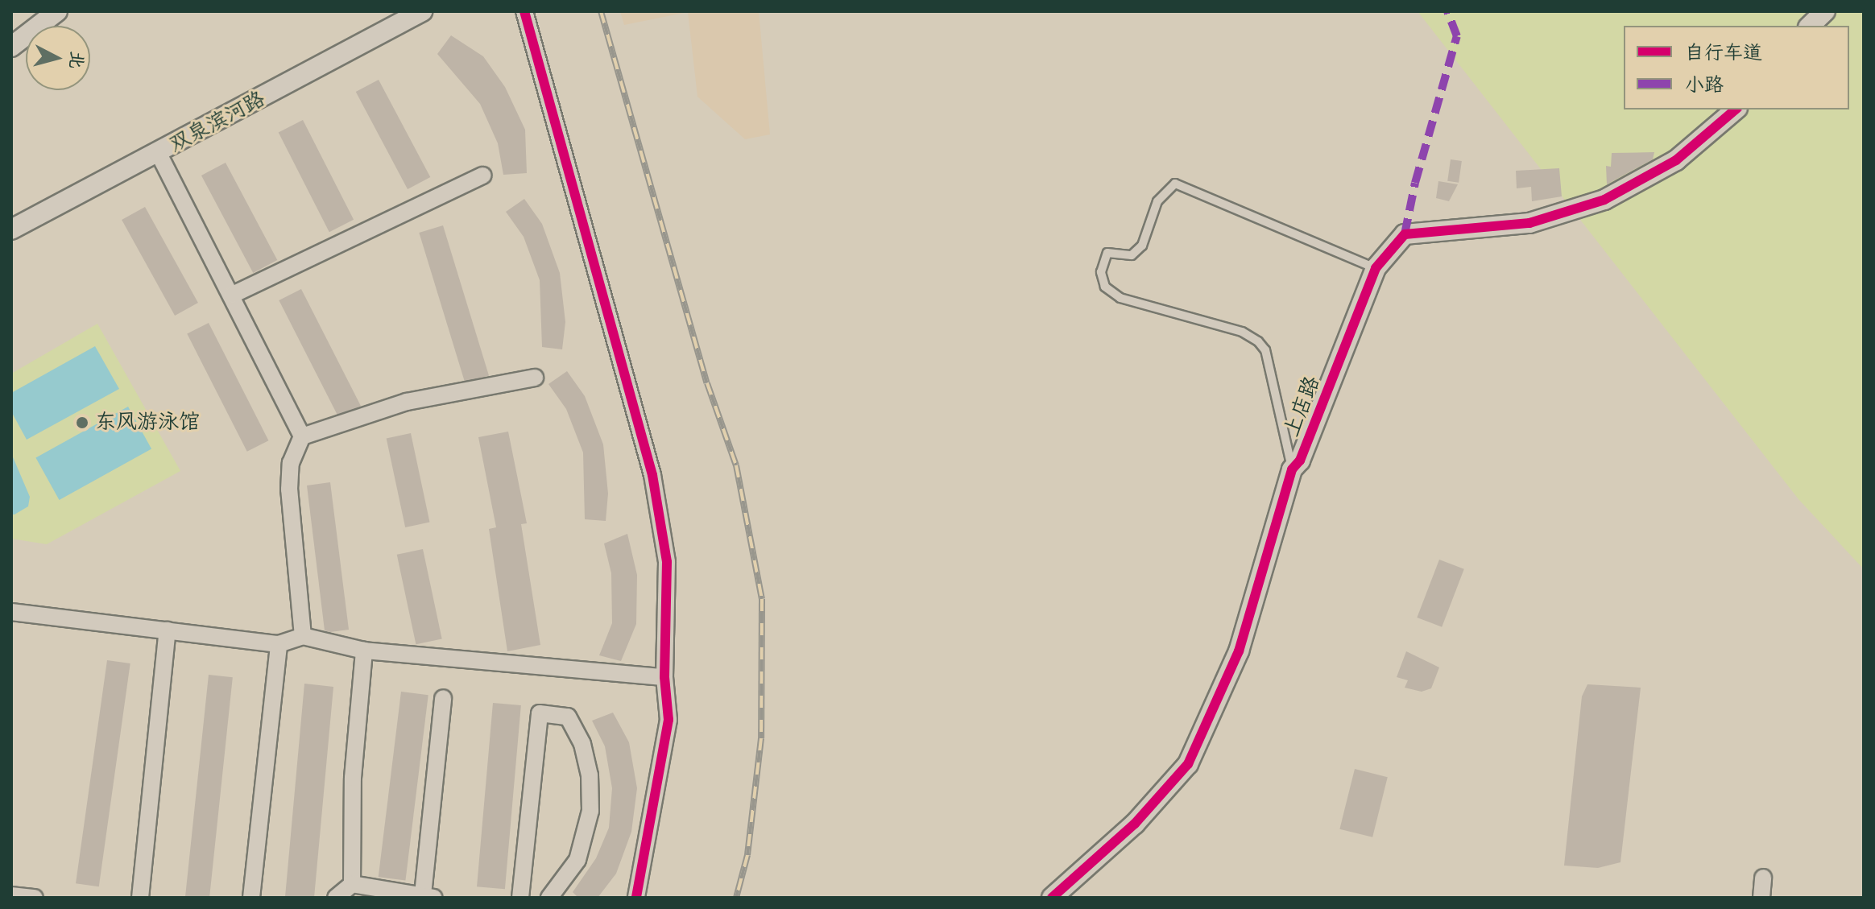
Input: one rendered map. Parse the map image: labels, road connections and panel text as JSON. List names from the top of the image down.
{
  "streets": {
    "street": ["双泉滨河路", "上店路"]
  },
  "places": ["东风游泳馆"],
  "legend": ["自行车道", "小路"],
  "north": "right"
}
